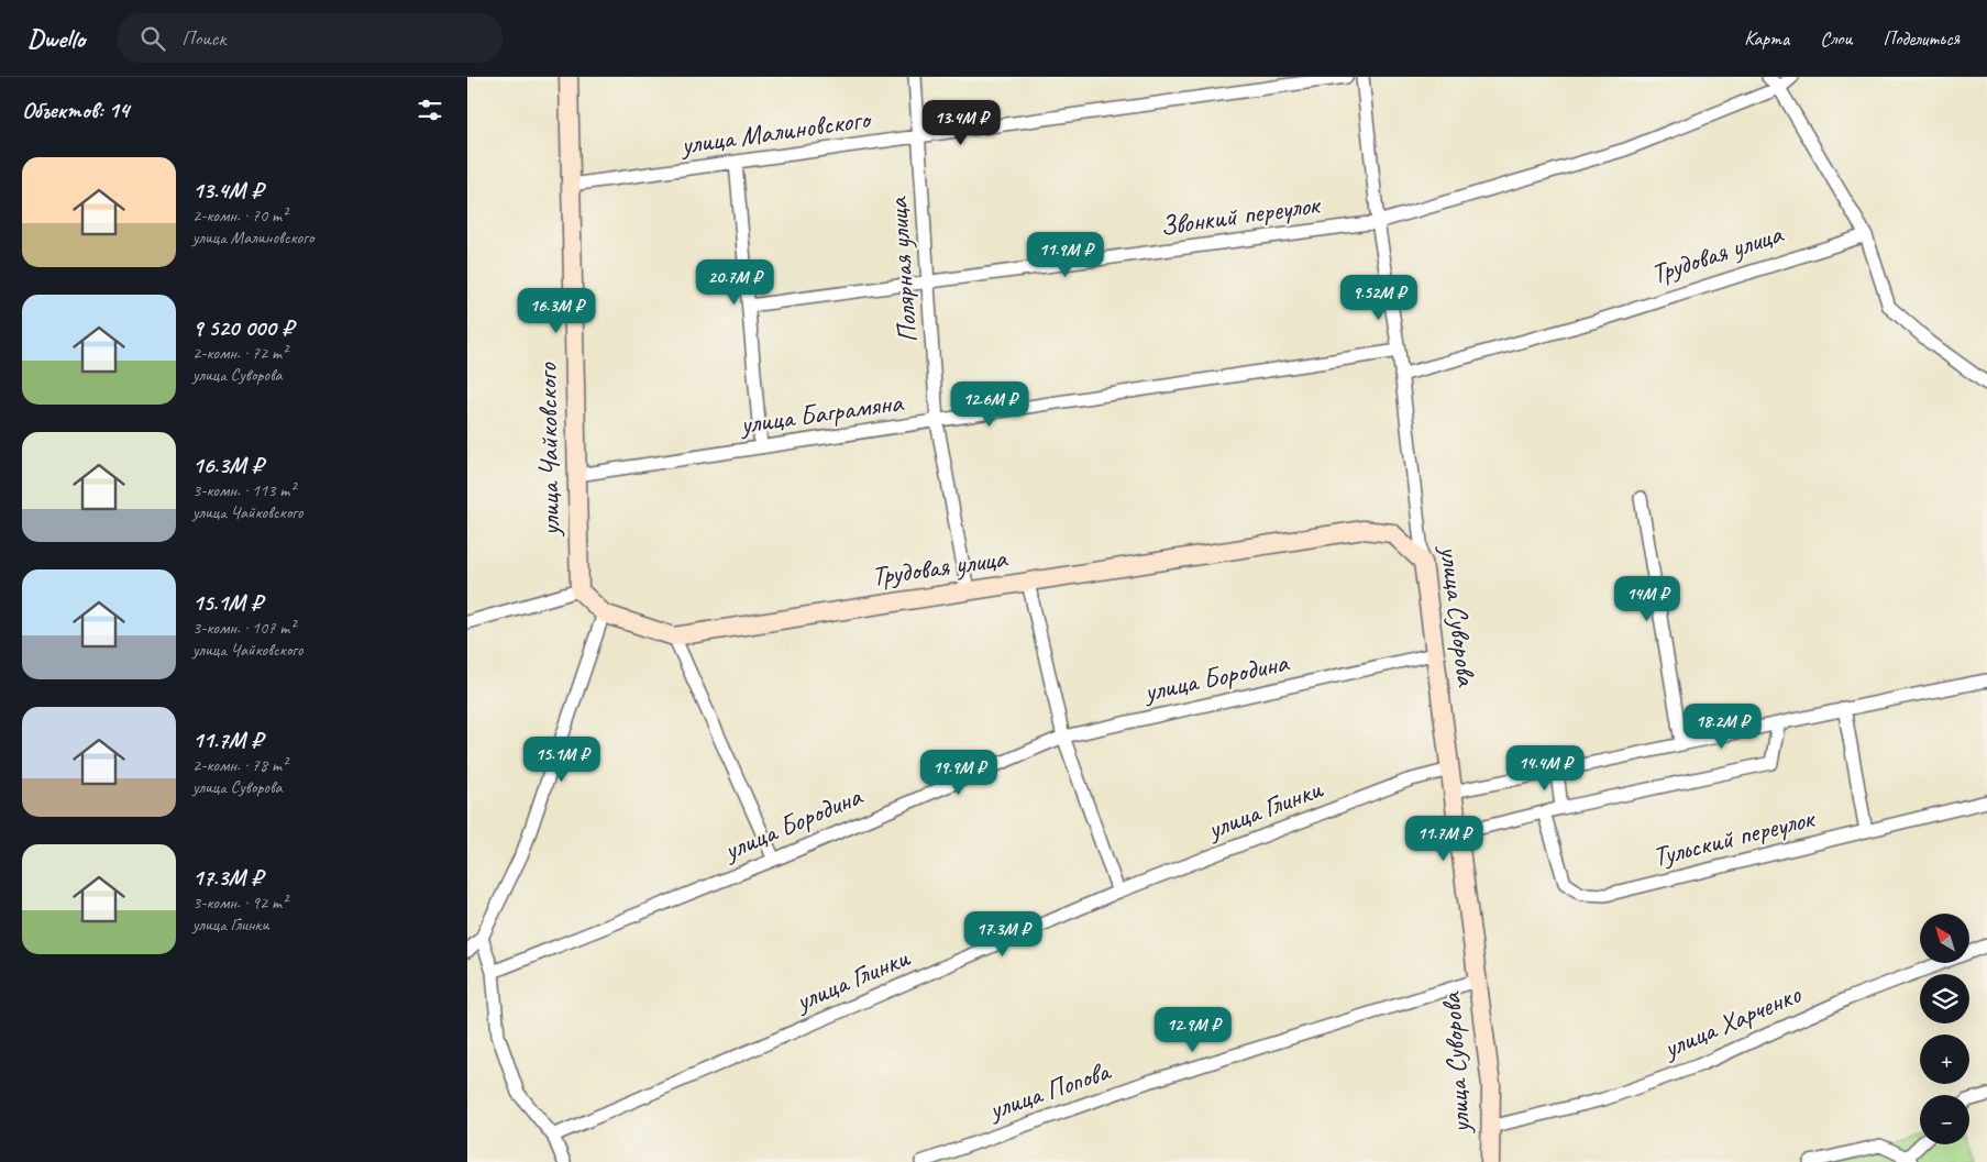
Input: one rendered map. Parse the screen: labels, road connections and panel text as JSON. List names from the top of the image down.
{
  "streets": {
    "main road": ["Трудовая улица", "улица Чайковского", "улица Суворова"],
    "street": [
      "улица Малиновского",
      "Звонкий переулок",
      "Полярная улица",
      "улица Баграмяна",
      "улица Бородина",
      "улица Глинки",
      "Тульский переулок",
      "улица Харченко",
      "улица Попова"
    ]
  },
  "crossings": [
    ["улица Малиновского", "Полярная улица"],
    ["улица Малиновского", "улица Чайковского"],
    ["Звонкий переулок", "Полярная улица"],
    ["Звонкий переулок", "улица Суворова"],
    ["Трудовая улица", "Полярная улица"],
    ["Трудовая улица", "улица Чайковского"],
    ["Трудовая улица", "улица Суворова"],
    ["Полярная улица", "улица Баграмяна"],
    ["улица Баграмяна", "улица Чайковского"],
    ["улица Баграмяна", "улица Суворова"],
    ["улица Суворова", "улица Бородина"],
    ["улица Суворова", "улица Глинки"],
    ["улица Суворова", "улица Харченко"],
    ["улица Суворова", "улица Попова"]
  ],
  "north": "top left",
  "page": {
    "header": "Dwello",
    "search": "Поиск",
    "nav": ["Карта", "Слои", "Поделиться"],
    "heading": "Объектов: 14",
    "price": [
      "13.4M ₽",
      "11.9M ₽",
      "20.7M ₽",
      "9.52M ₽",
      "16.3M ₽",
      "12.6M ₽",
      "14M ₽",
      "18.2M ₽",
      "15.1M ₽",
      "14.4M ₽",
      "19.9M ₽",
      "11.7M ₽",
      "17.3M ₽",
      "12.9M ₽"
    ],
    "list": [
      {
        "name": "13.4M ₽",
        "note": "2-комн. · 70 m² · улица Малиновского"
      },
      {
        "name": "9 520 000 ₽",
        "note": "2-комн. · 72 m² · улица Суворова"
      },
      {
        "name": "16.3M ₽",
        "note": "3-комн. · 113 m² · улица Чайковского"
      },
      {
        "name": "15.1M ₽",
        "note": "3-комн. · 107 m² · улица Чайковского"
      },
      {
        "name": "11.7M ₽",
        "note": "2-комн. · 78 m² · улица Суворова"
      },
      {
        "name": "17.3M ₽",
        "note": "3-комн. · 92 m² · улица Глинки"
      }
    ],
    "map_buttons": ["+", "−"]
  }
}
